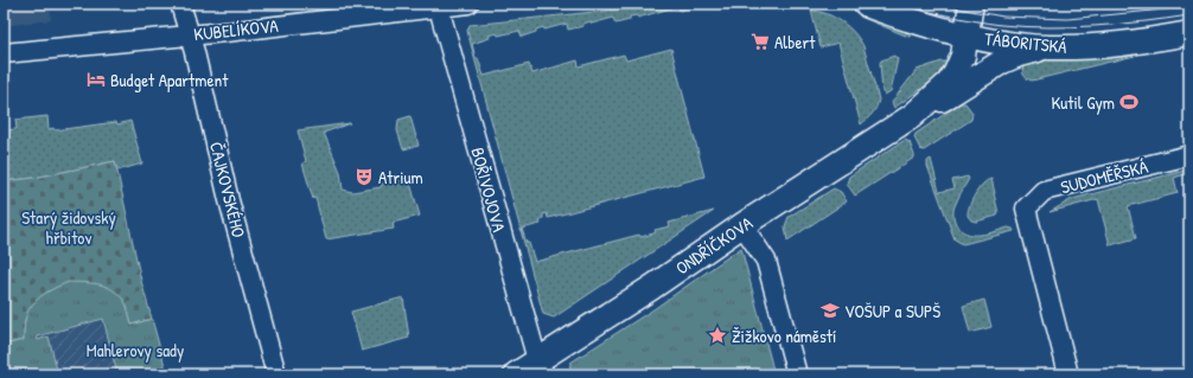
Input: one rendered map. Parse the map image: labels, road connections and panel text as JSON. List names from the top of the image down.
{
  "streets": {
    "street": [
      "KUBELÍKOVA",
      "TÁBORITSKÁ",
      "SUDOMĚŘSKÁ",
      "ČAJKOVSKÉHO",
      "BOŘIVOJOVA",
      "ONDŘÍČKOVA"
    ]
  },
  "crossings": [
    ["KUBELÍKOVA", "ČAJKOVSKÉHO"],
    ["KUBELÍKOVA", "BOŘIVOJOVA"],
    ["TÁBORITSKÁ", "ONDŘÍČKOVA"],
    ["BOŘIVOJOVA", "ONDŘÍČKOVA"]
  ],
  "parks": ["Starý židovský hřbitov", "Mahlerovy sady"],
  "places": {
    "supermarket": ["Albert"],
    "hotel": ["Budget Apartment"],
    "sports": ["Kutil Gym"],
    "theatre": ["Atrium"],
    "school or university": ["VOŠUP a SUPŠ"],
    "place": ["Žižkovo náměstí"]
  }
}
